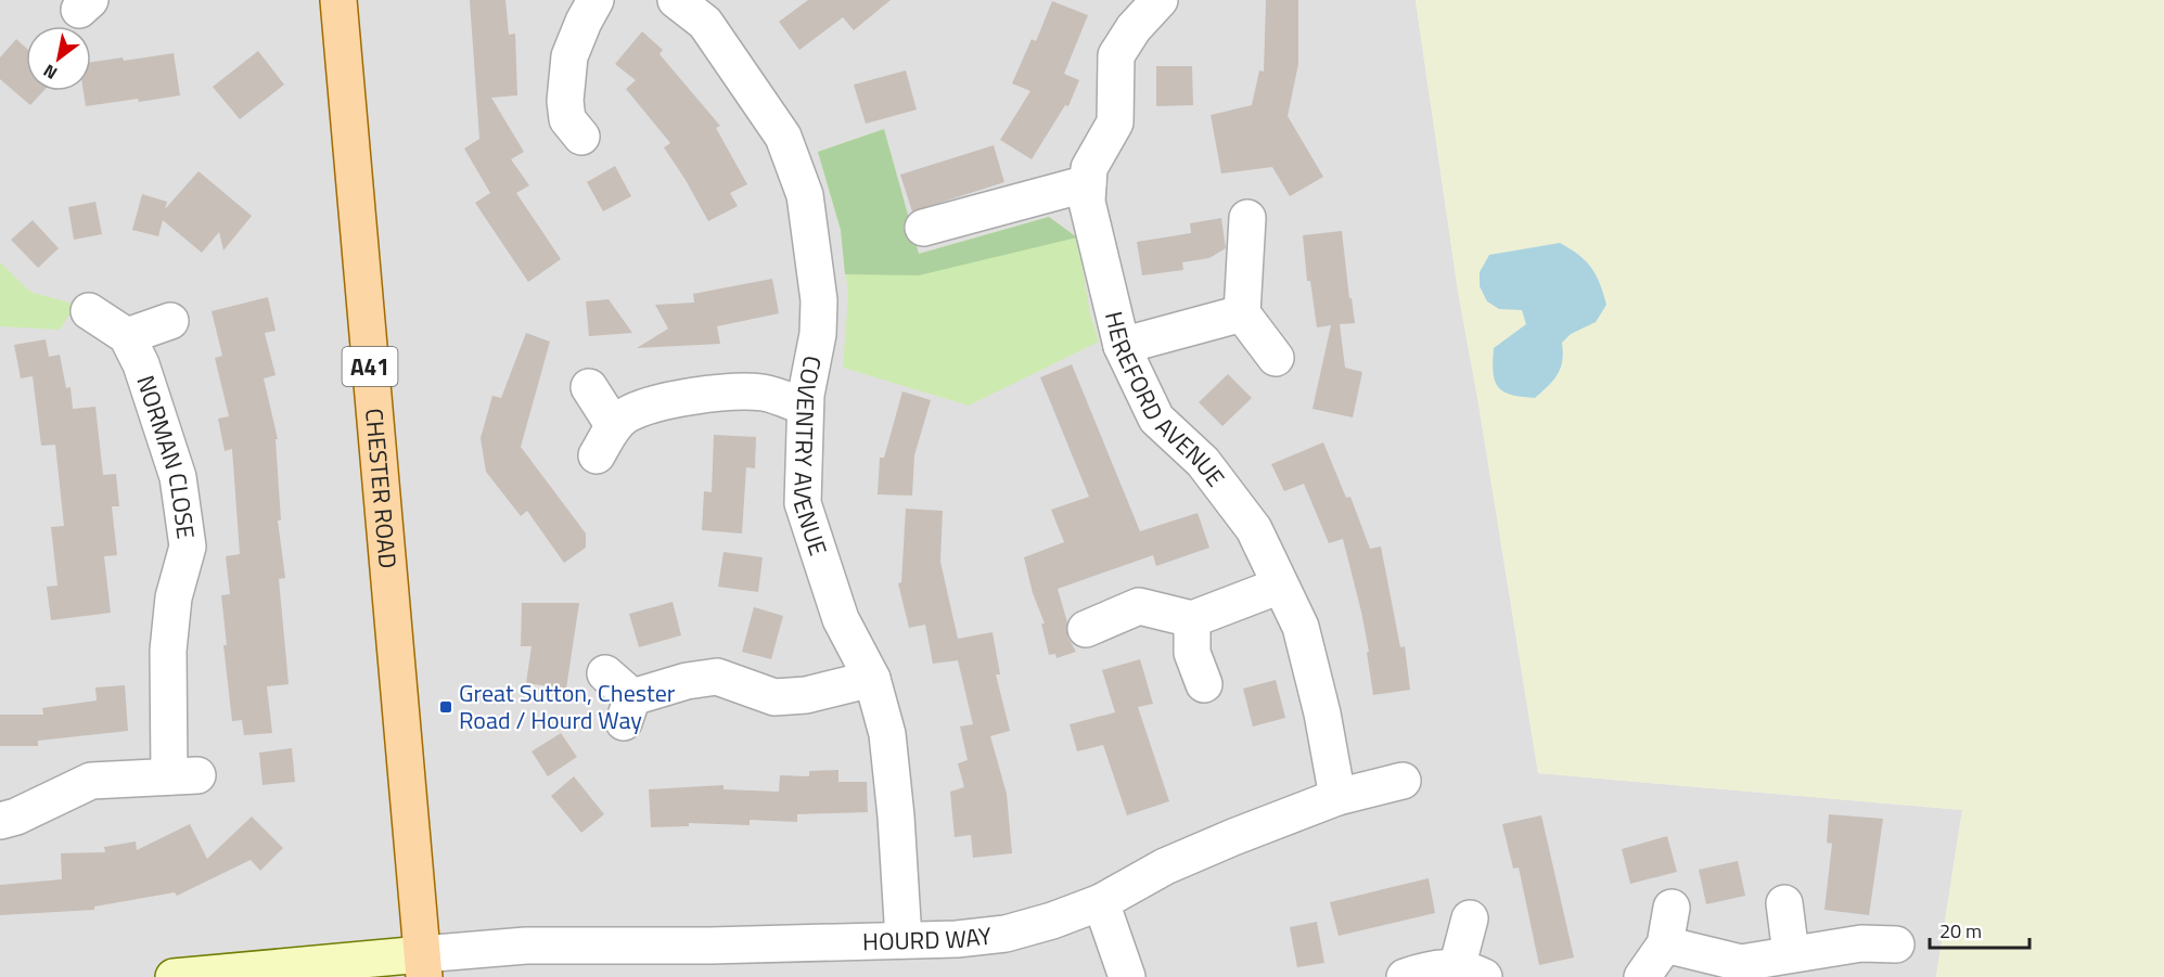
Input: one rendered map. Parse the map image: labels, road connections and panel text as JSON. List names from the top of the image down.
{
  "streets": {
    "main road": ["A41", "CHESTER ROAD"],
    "street": [
      "HEREFORD AVENUE",
      "COVENTRY AVENUE",
      "NORMAN CLOSE",
      "HOURD WAY"
    ]
  },
  "crossings": [
    ["HEREFORD AVENUE", "HOURD WAY"],
    ["COVENTRY AVENUE", "HOURD WAY"],
    ["CHESTER ROAD", "HOURD WAY"]
  ],
  "places": {
    "transit": ["Great Sutton, Chester Road / Hourd Way"]
  },
  "scale_bar": "20 m",
  "north": "bottom left"
}
